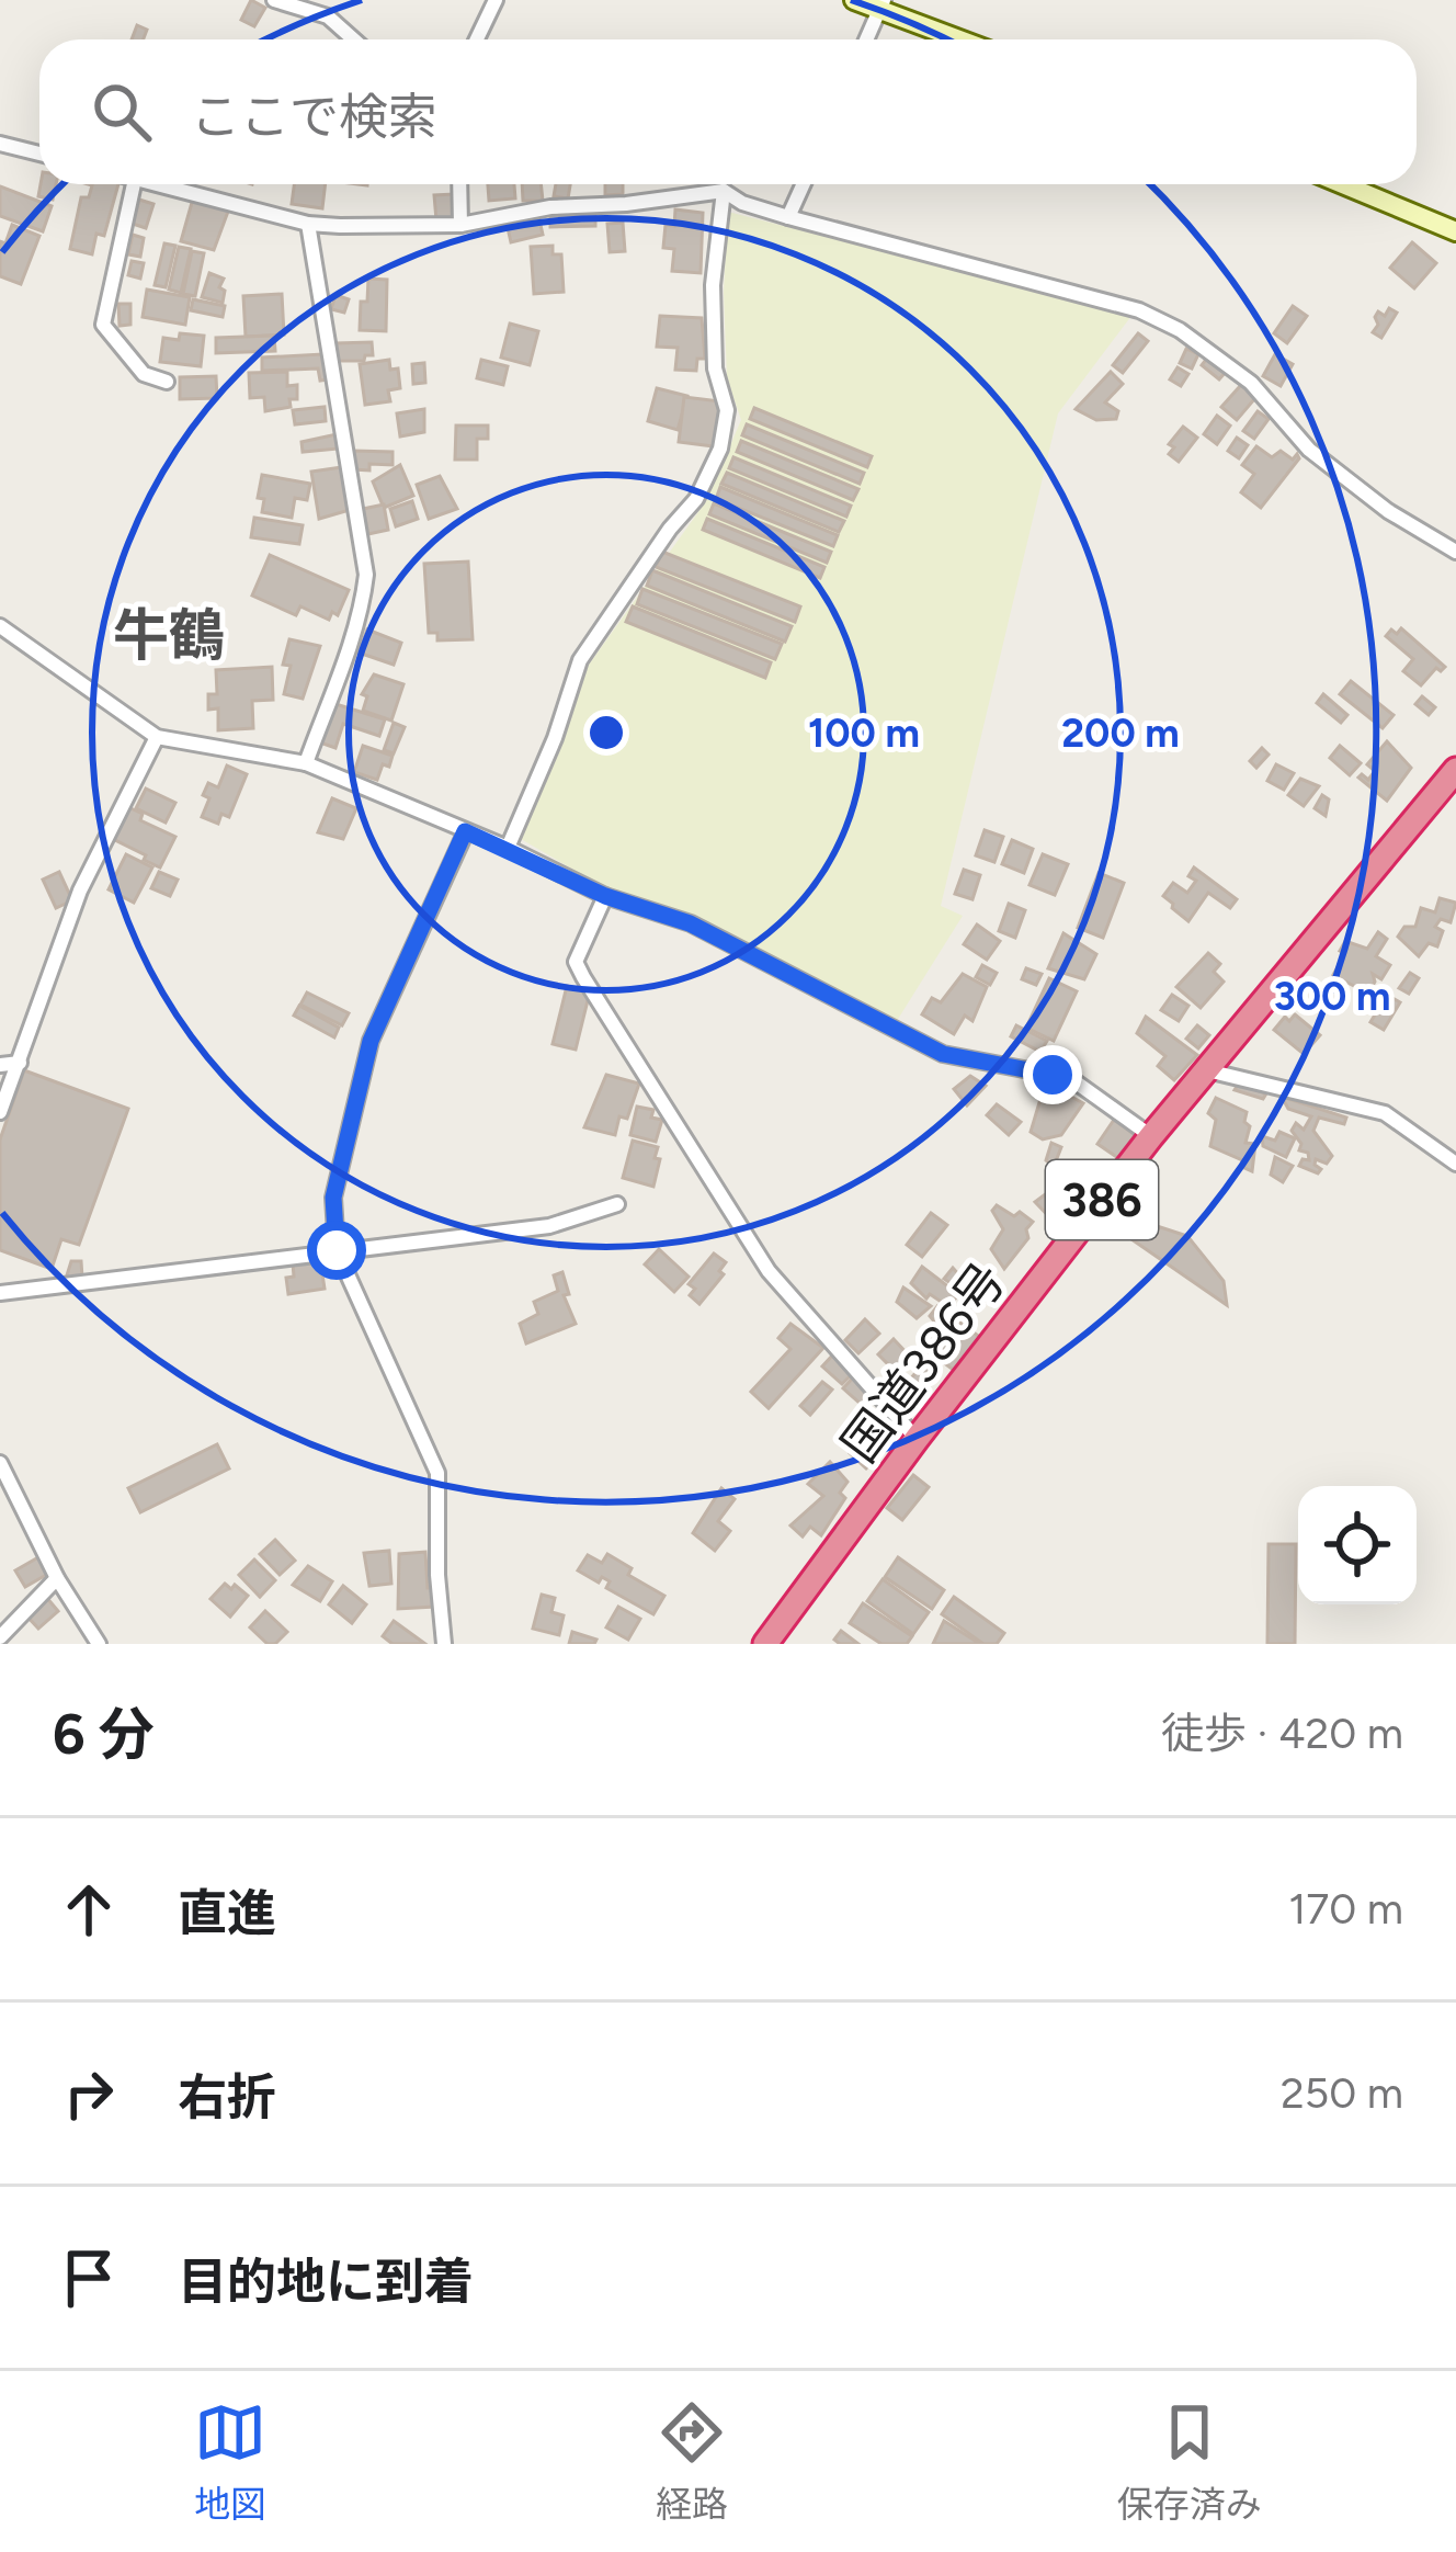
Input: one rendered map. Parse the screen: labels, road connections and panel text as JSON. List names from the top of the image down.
{
  "streets": {
    "highway": ["386", "国道386号"]
  },
  "districts": ["牛鶴"],
  "page": {
    "search": "ここで検索",
    "heading": ["6 分", "徒歩 · 420 m"],
    "list": [
      ["直進", "170 m"],
      ["右折", "250 m"],
      "目的地に到着"
    ],
    "nav": ["地図", "経路", "保存済み"]
  },
  "rings": ["100 m", "200 m", "300 m"]
}
